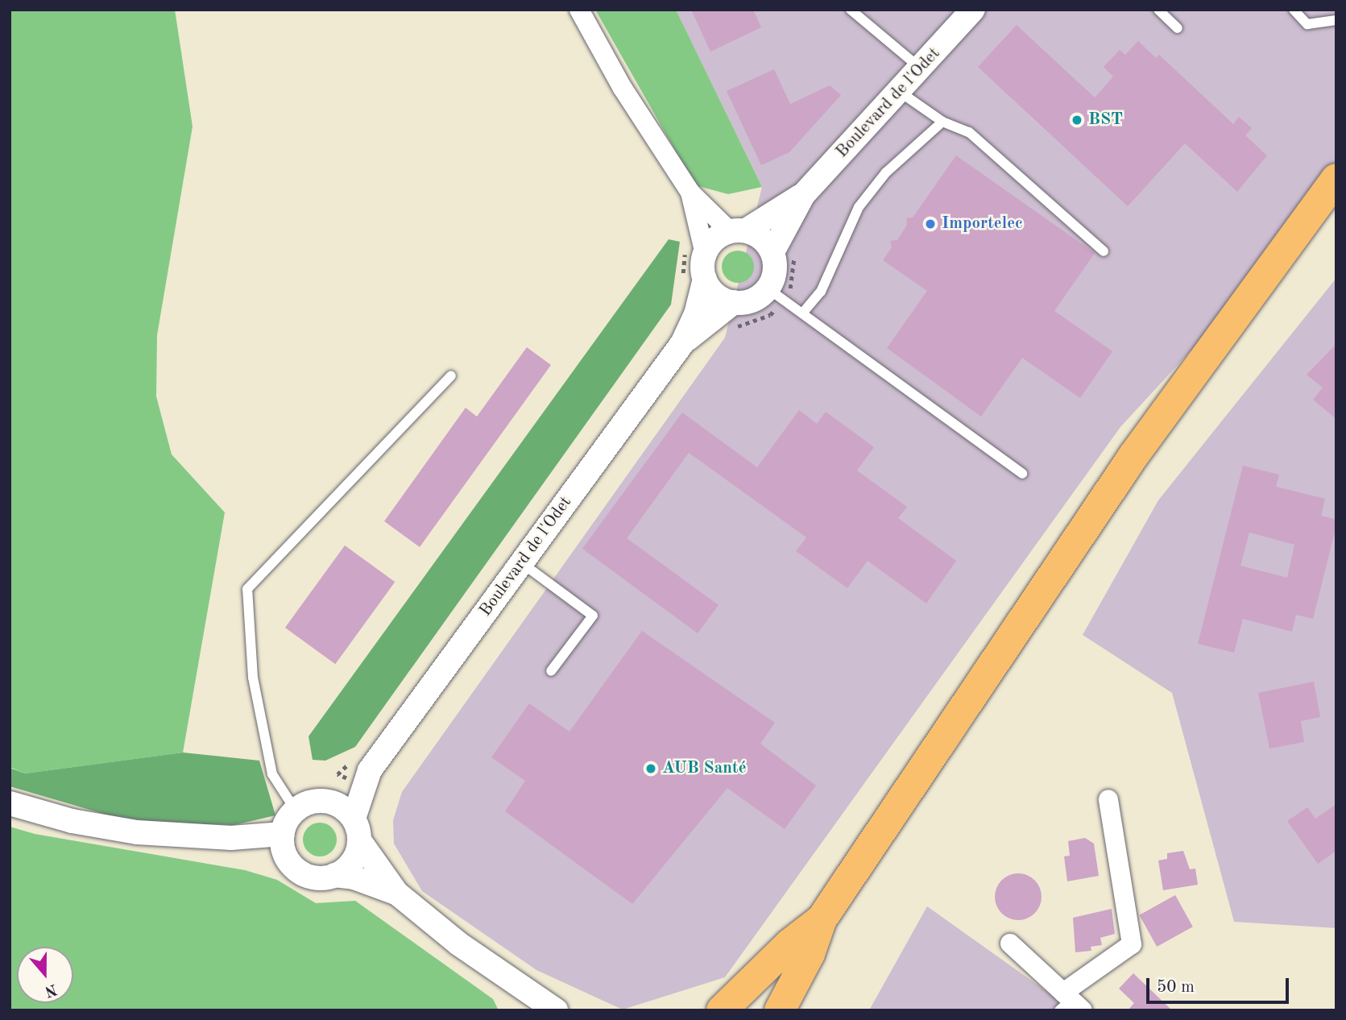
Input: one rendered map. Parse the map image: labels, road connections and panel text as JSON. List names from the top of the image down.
{
  "streets": {
    "street": ["Boulevard de l'Odet"]
  },
  "places": ["BST", "Importelec", "AUB Santé"],
  "scale_bar": "50 m",
  "north": "bottom"
}
